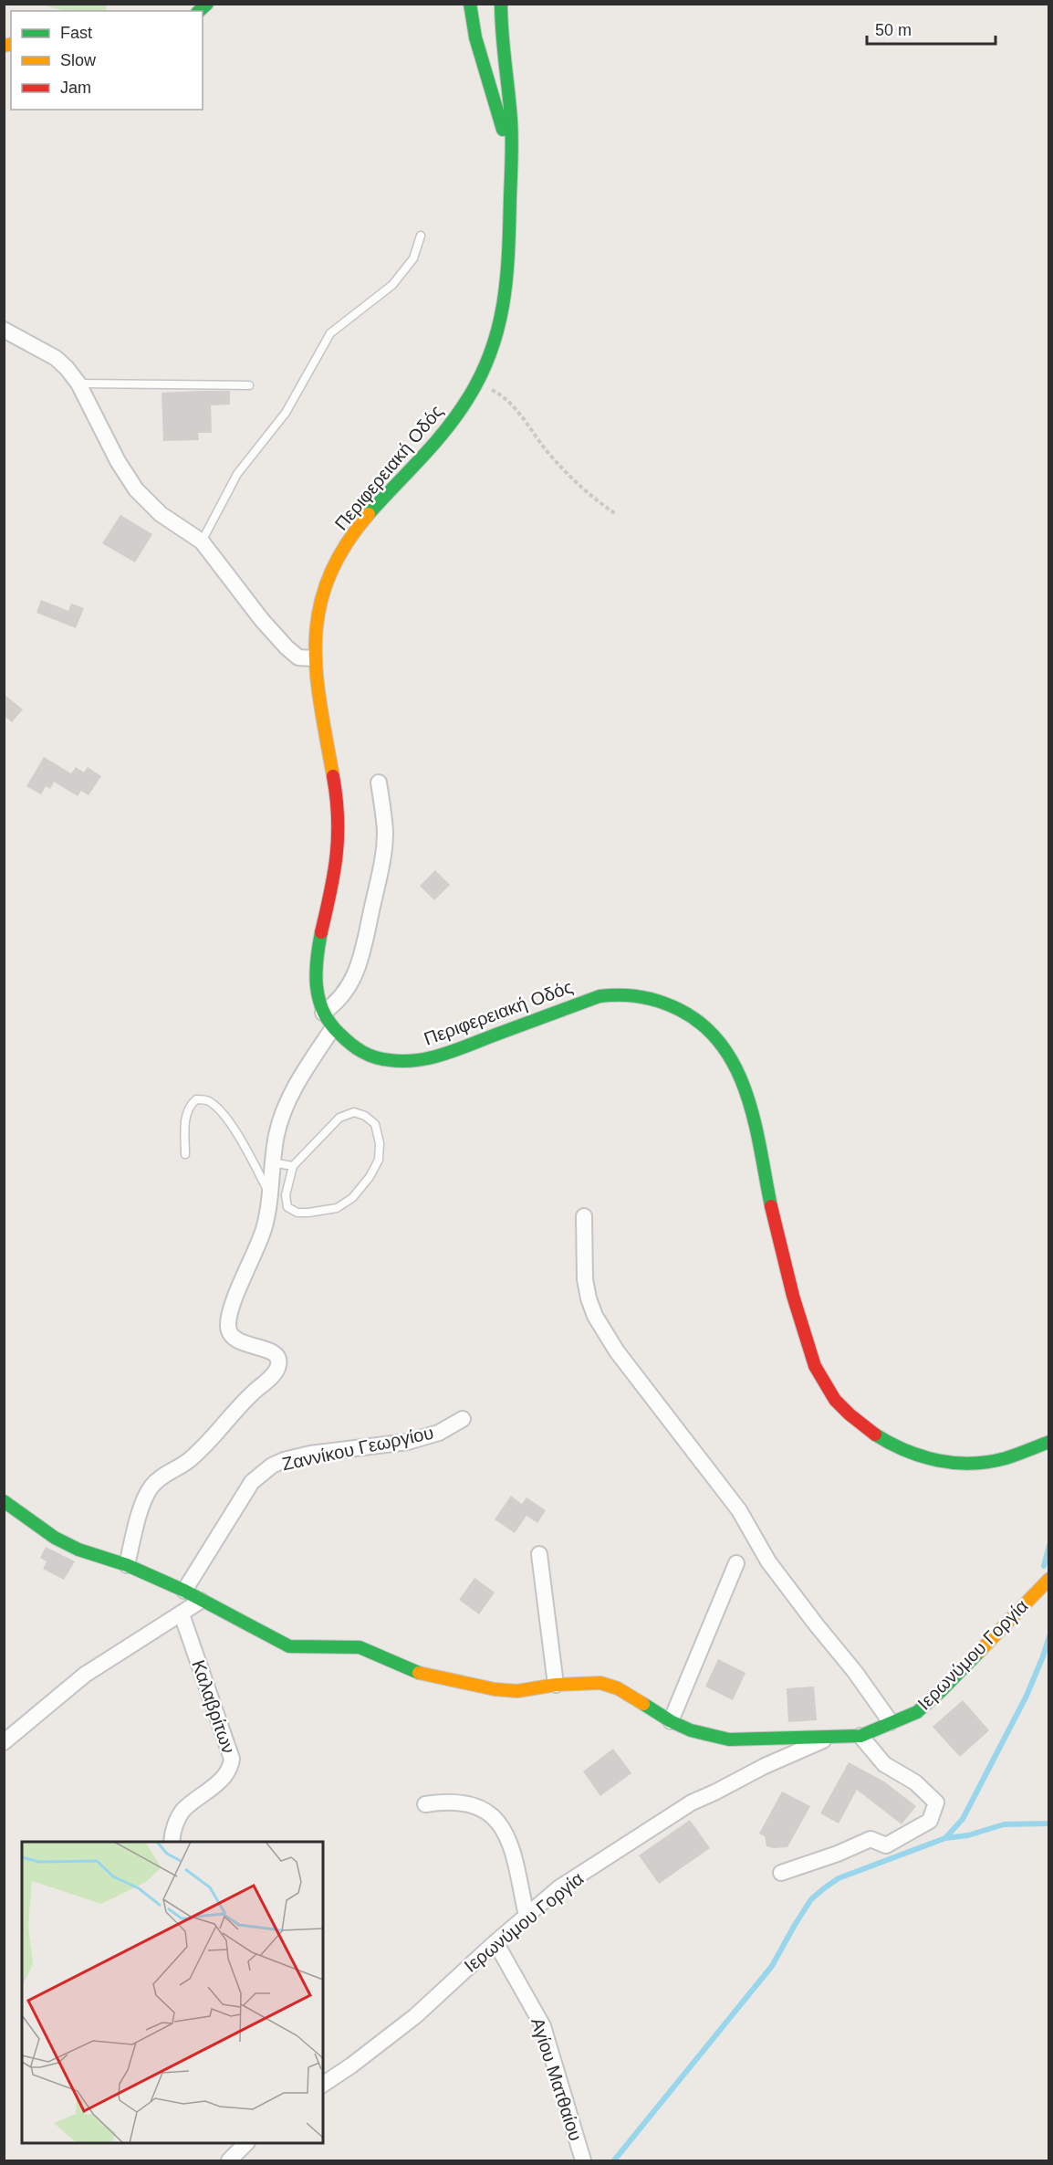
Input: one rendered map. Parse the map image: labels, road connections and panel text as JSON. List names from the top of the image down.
{
  "streets": {
    "main road": ["Περιφερειακή Οδός", "Ιερωνύμου Γοργία"],
    "street": ["Ζαννίκου Γεωργίου", "Καλαβρίτων", "Αγίου Ματθαίου"]
  },
  "crossings": [
    ["Ιερωνύμου Γοργία", "Αγίου Ματθαίου"]
  ],
  "legend": ["Fast", "Slow", "Jam"],
  "scale_bar": "50 m"
}
